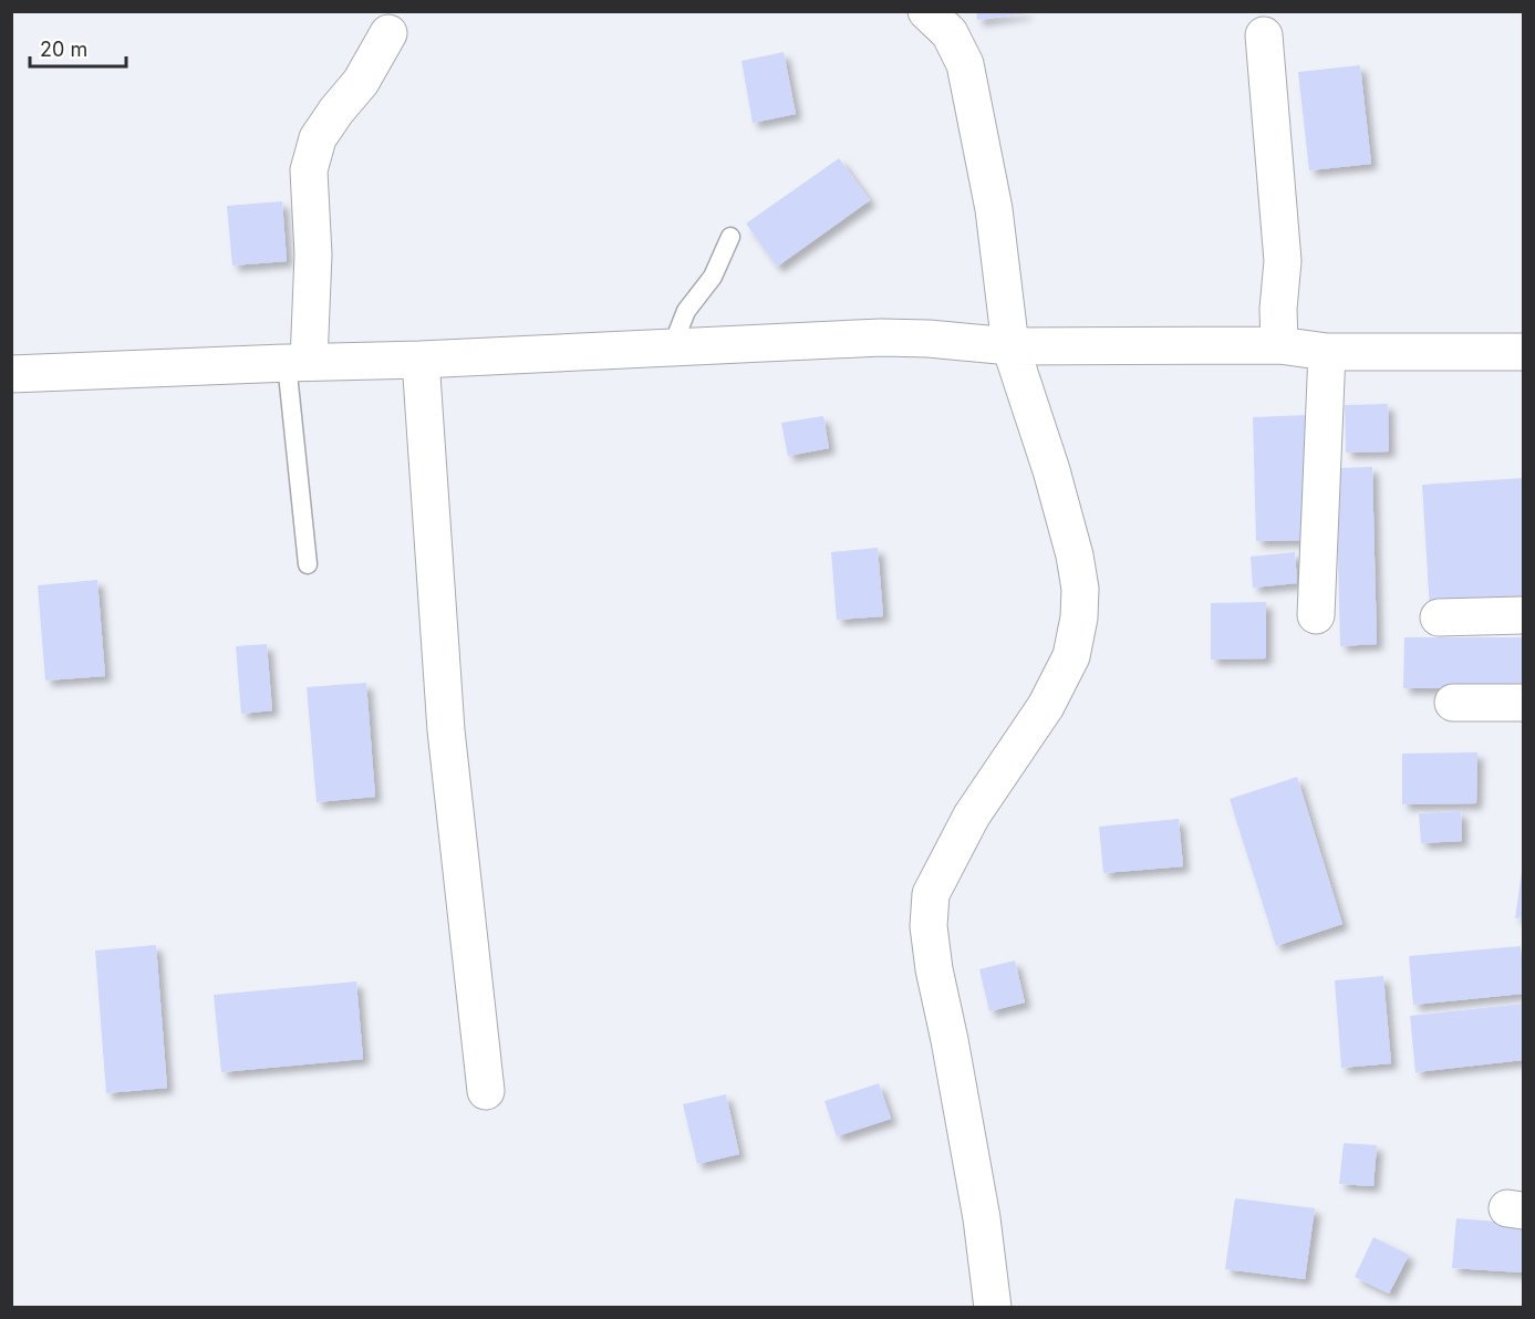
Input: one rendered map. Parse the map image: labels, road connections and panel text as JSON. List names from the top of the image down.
{
  "scale_bar": "20 m"
}
